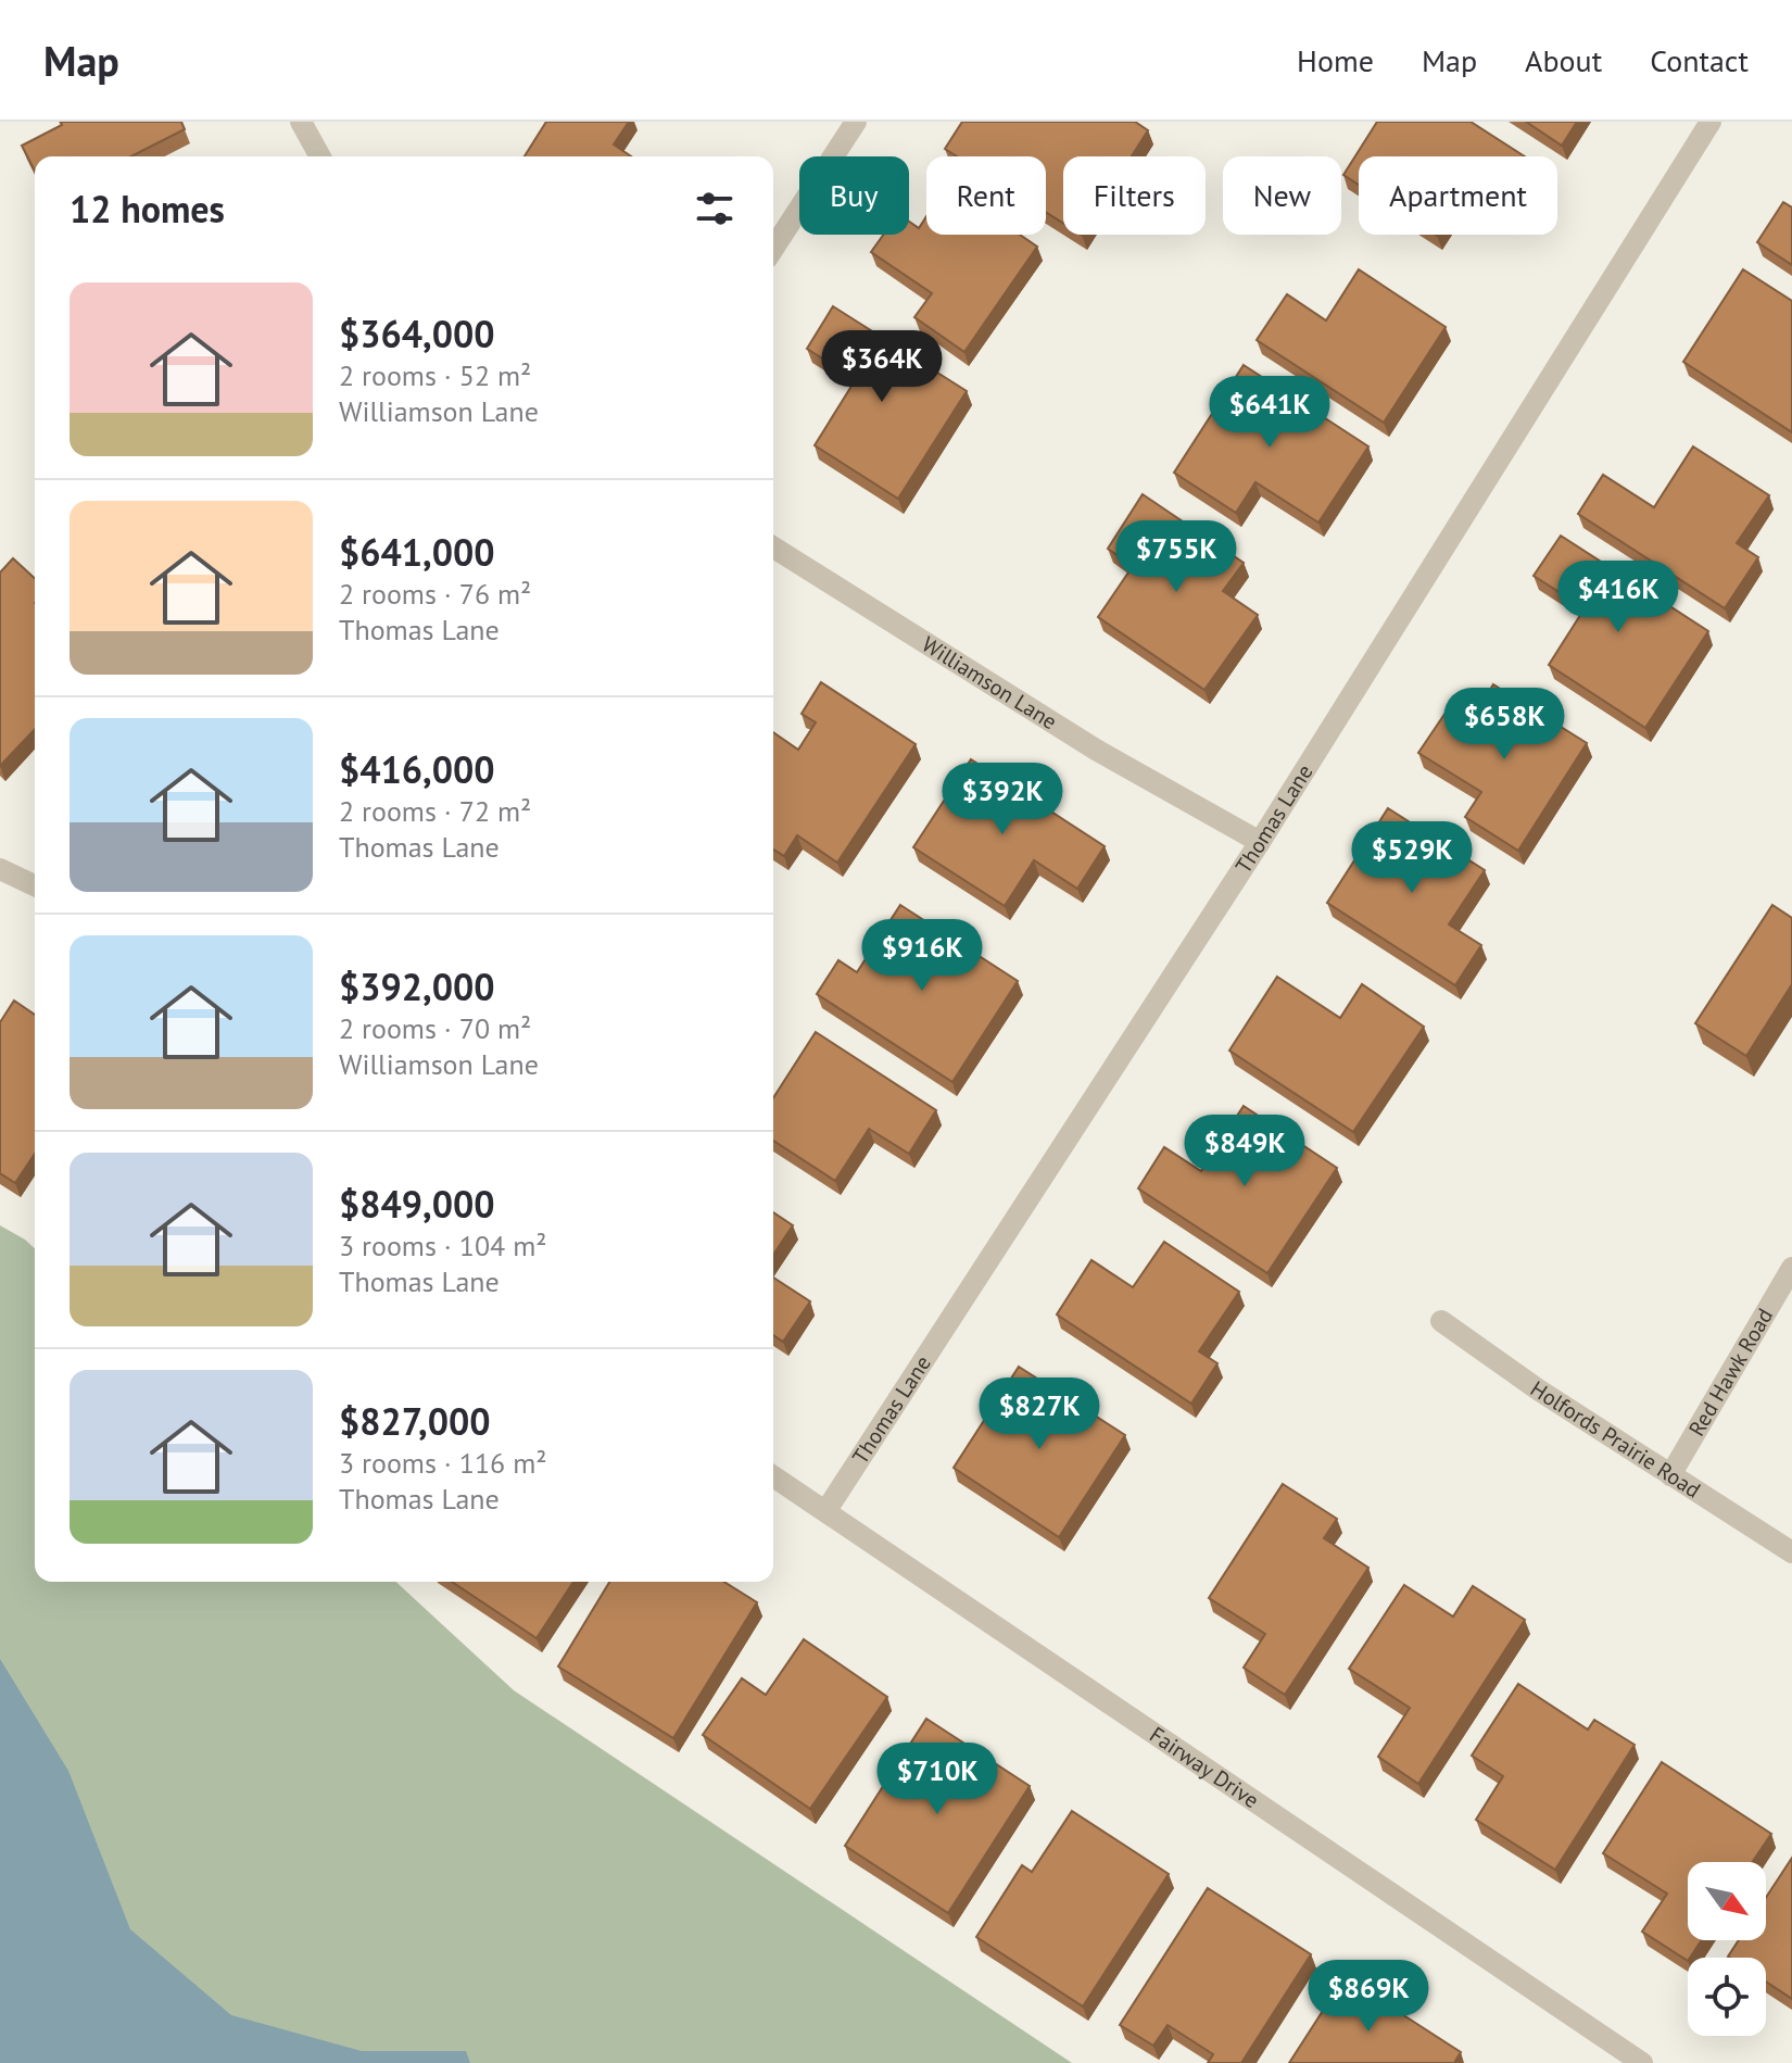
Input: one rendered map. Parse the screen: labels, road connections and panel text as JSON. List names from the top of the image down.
{
  "streets": {
    "street": [
      "Williamson Lane",
      "Thomas Lane",
      "Red Hawk Road",
      "Holfords Prairie Road",
      "Fairway Drive"
    ]
  },
  "crossings": [
    ["Williamson Lane", "Thomas Lane"],
    ["Thomas Lane", "Fairway Drive"],
    ["Red Hawk Road", "Holfords Prairie Road"]
  ],
  "north": "bottom right",
  "page": {
    "header": "Map",
    "nav": [
      "Home",
      "Map",
      "About",
      "Contact"
    ],
    "chip": [
      "Buy",
      "Rent",
      "Filters",
      "New",
      "Apartment"
    ],
    "heading": "12 homes",
    "list": [
      {
        "name": "$364,000",
        "note": "2 rooms · 52 m² · Williamson Lane"
      },
      {
        "name": "$641,000",
        "note": "2 rooms · 76 m² · Thomas Lane"
      },
      {
        "name": "$416,000",
        "note": "2 rooms · 72 m² · Thomas Lane"
      },
      {
        "name": "$392,000",
        "note": "2 rooms · 70 m² · Williamson Lane"
      },
      {
        "name": "$849,000",
        "note": "3 rooms · 104 m² · Thomas Lane"
      },
      {
        "name": "$827,000",
        "note": "3 rooms · 116 m² · Thomas Lane"
      }
    ],
    "price": [
      "$364K",
      "$641K",
      "$755K",
      "$416K",
      "$658K",
      "$392K",
      "$529K",
      "$916K",
      "$849K",
      "$827K",
      "$710K",
      "$869K"
    ]
  }
}
